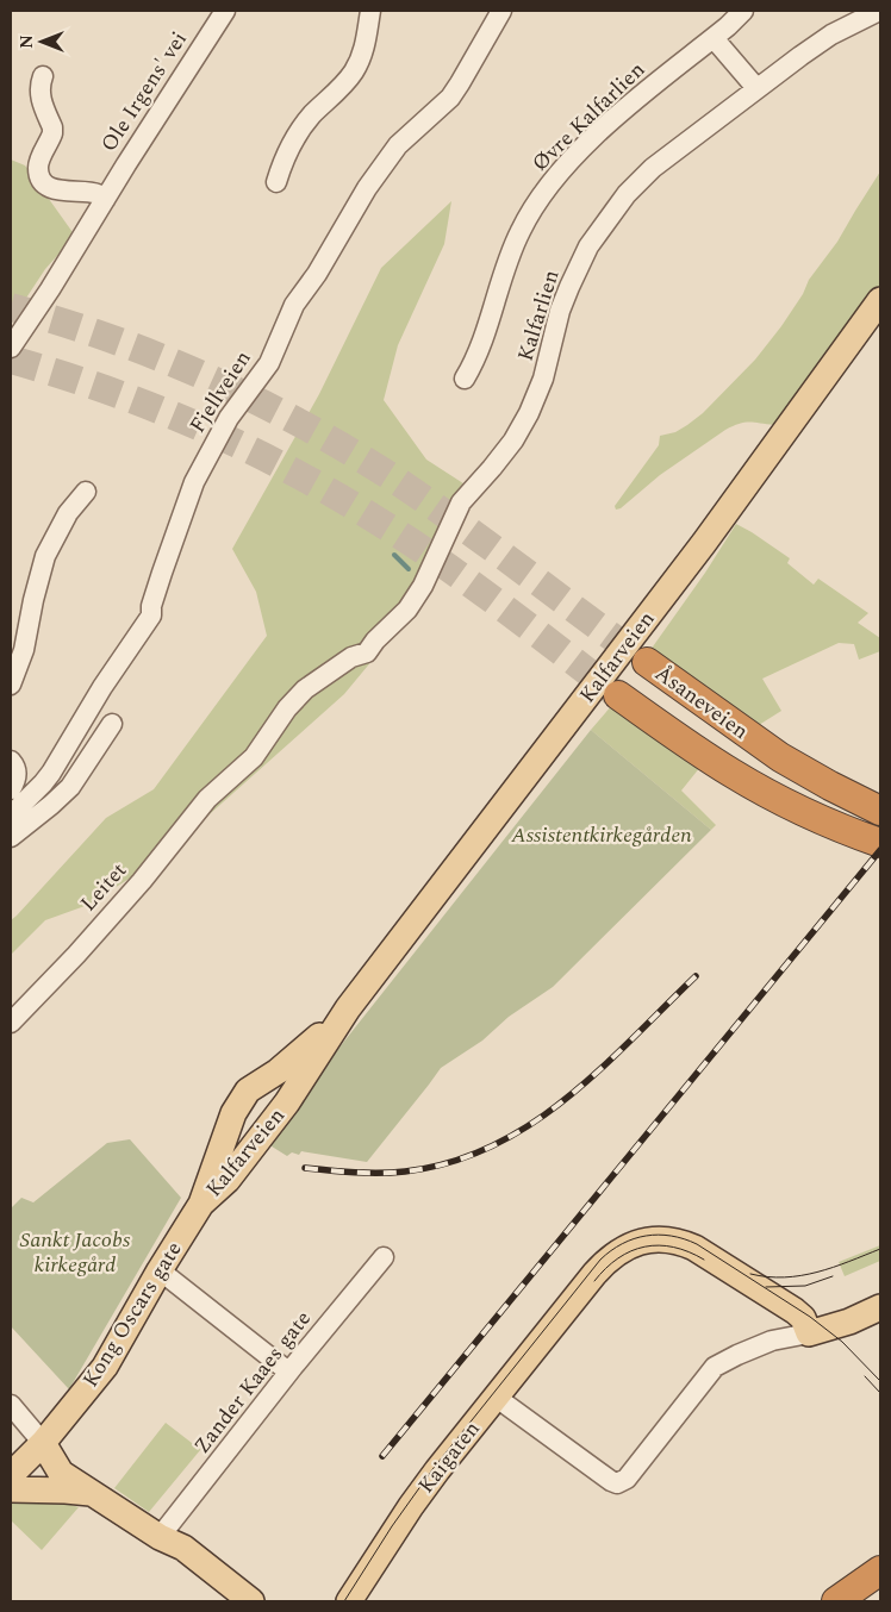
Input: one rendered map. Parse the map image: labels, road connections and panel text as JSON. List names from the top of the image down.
{
  "streets": {
    "highway": ["Åsaneveien"],
    "main road": ["Kalfarveien", "Kong Oscars gate", "Kaigaten"],
    "street": [
      "Ole Irgens' vei",
      "Øvre Kalfarlien",
      "Kalfarlien",
      "Fjellveien",
      "Leitet",
      "Zander Kaaes gate"
    ]
  },
  "crossings": [
    ["Kalfarlien", "Leitet"],
    ["Kalfarveien", "Kong Oscars gate"]
  ],
  "parks": ["Assistentkirkegården", "Sankt Jacobs kirkegård"],
  "north": "left"
}
